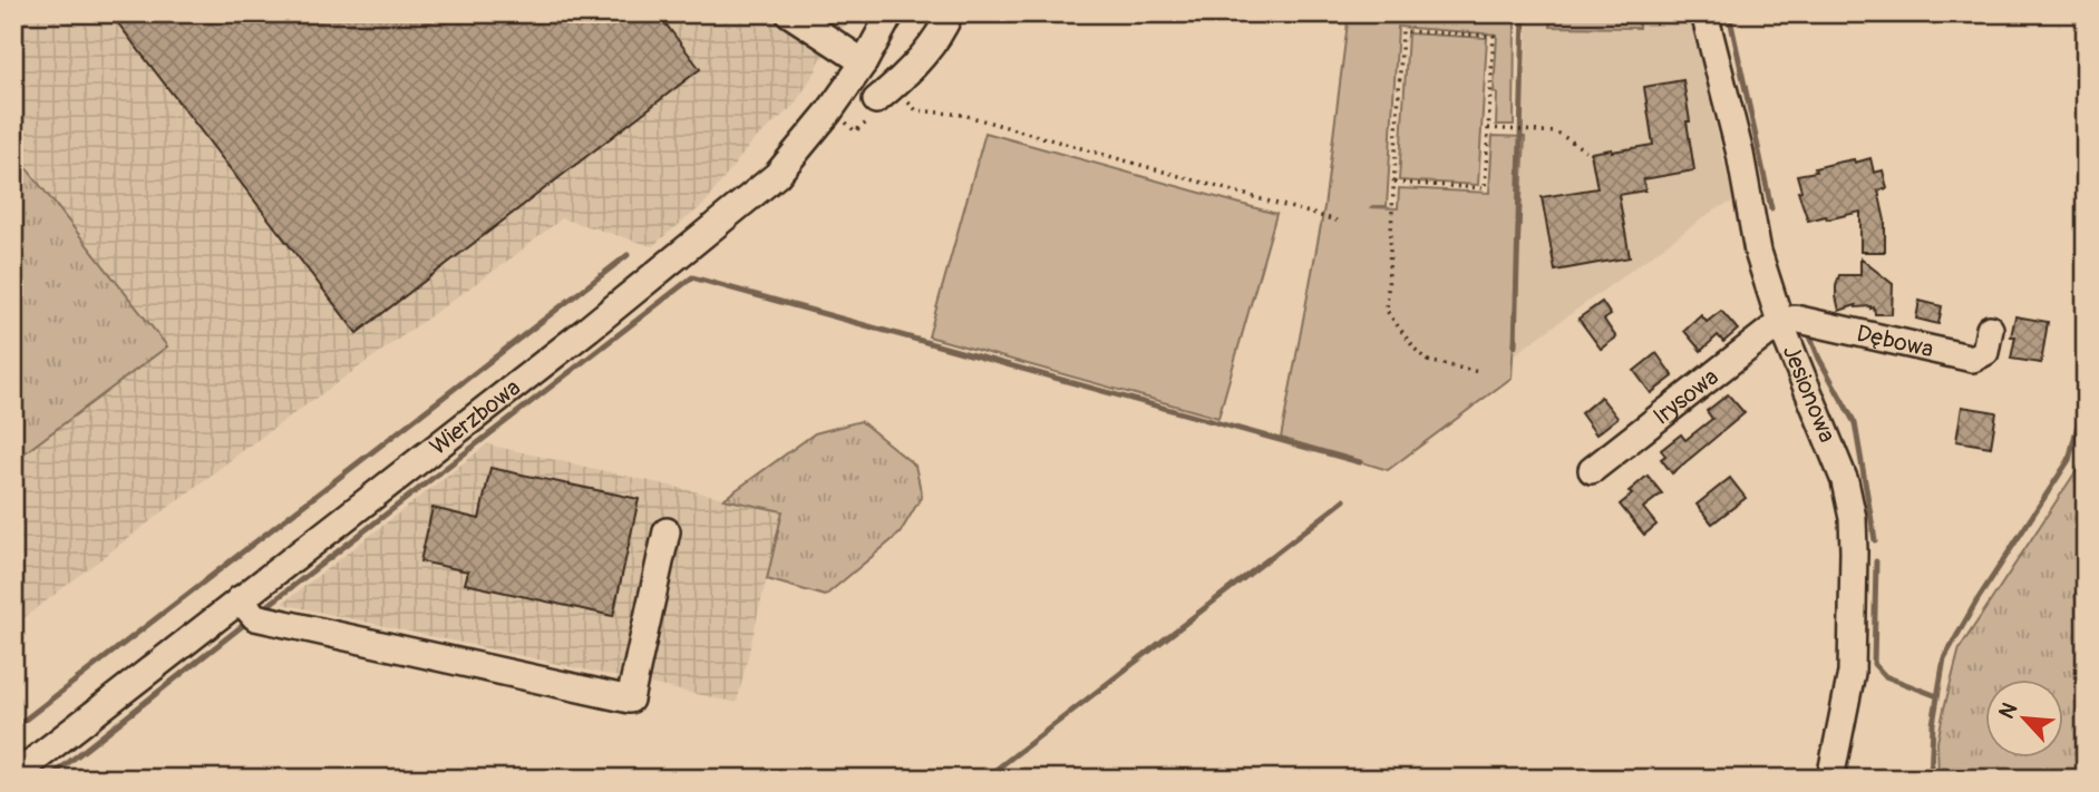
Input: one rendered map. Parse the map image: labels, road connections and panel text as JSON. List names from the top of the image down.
{
  "streets": {
    "street": [
      "Dębowa",
      "Jesionowa",
      "Irysowa",
      "Wierzbowa"
    ]
  },
  "crossings": [
    ["Dębowa", "Jesionowa"],
    ["Dębowa", "Irysowa"],
    ["Jesionowa", "Irysowa"]
  ],
  "north": "top left"
}
